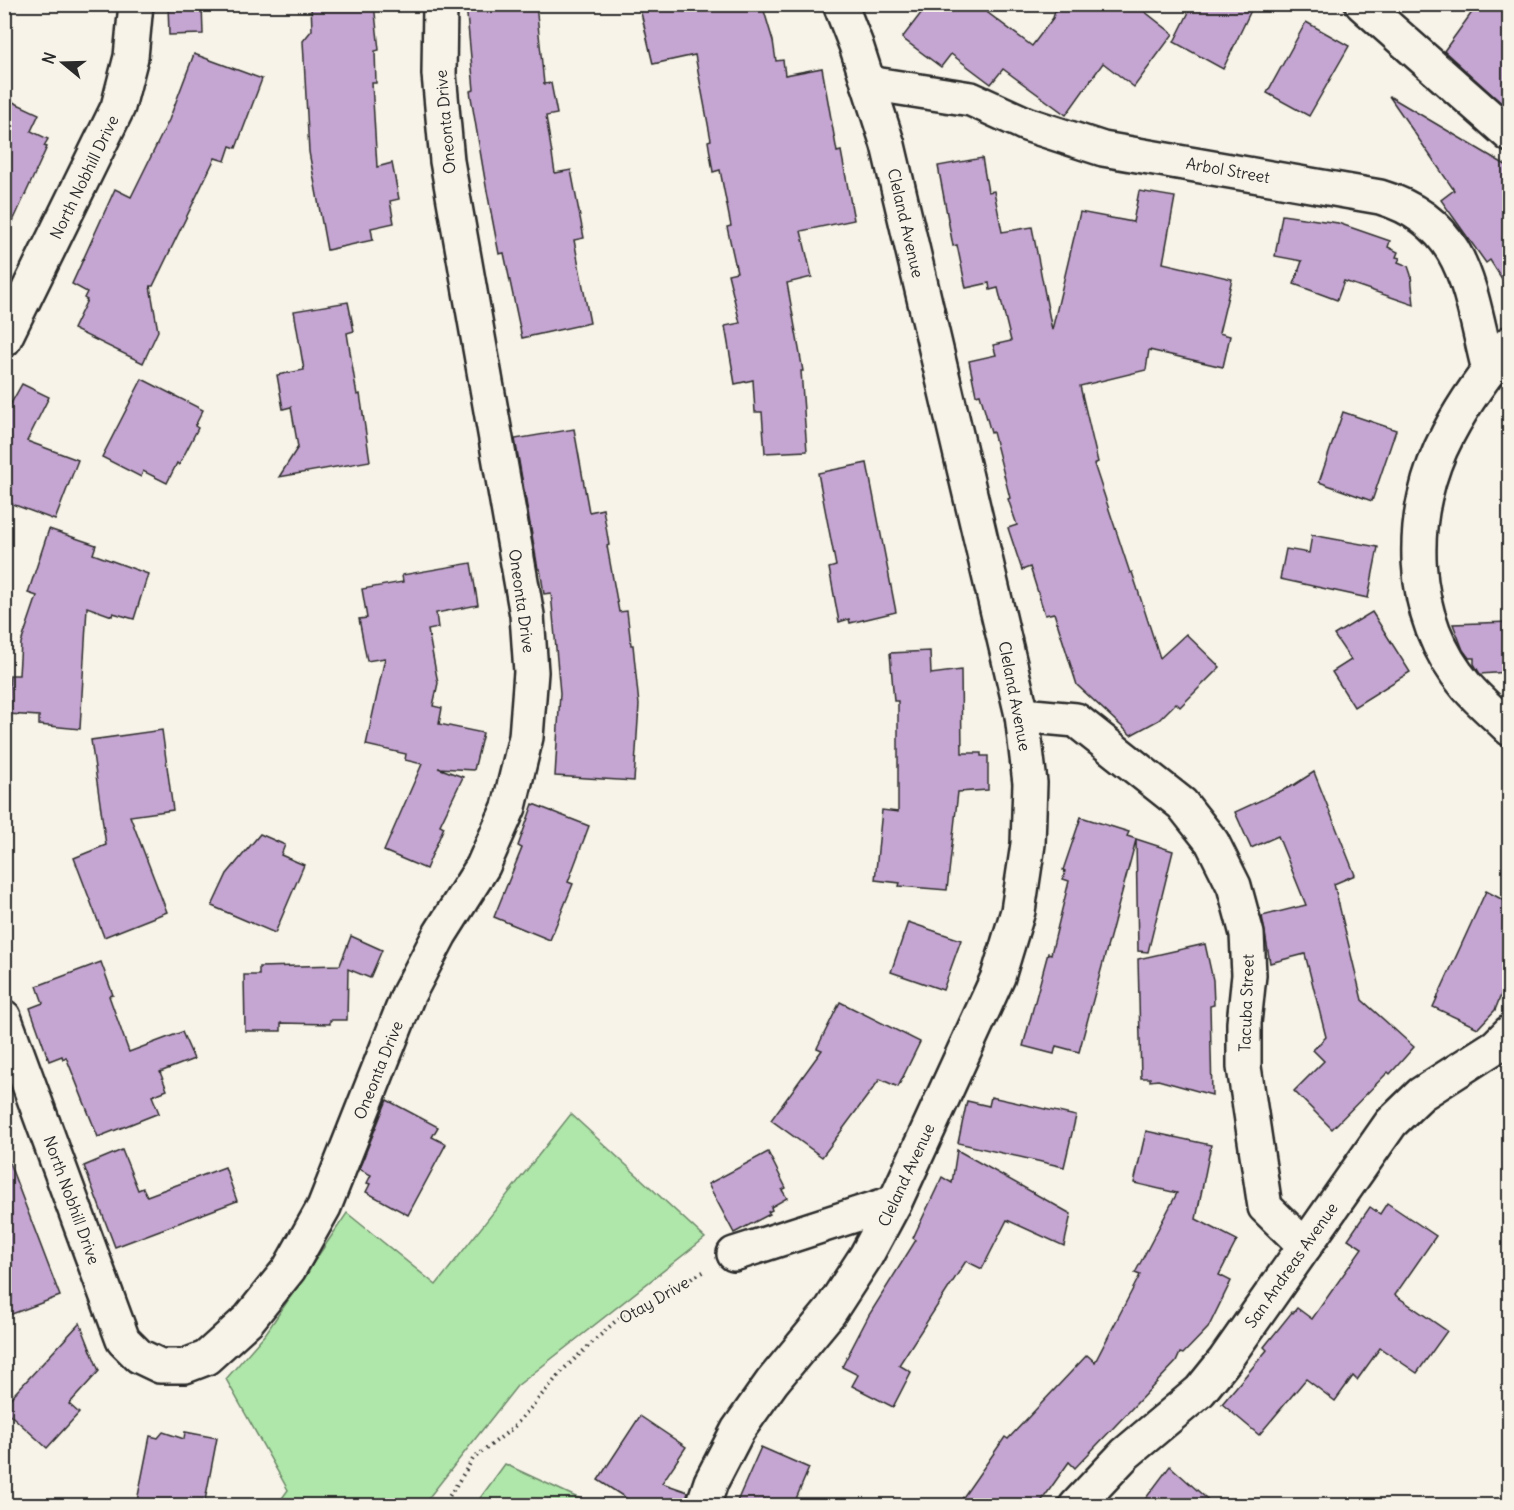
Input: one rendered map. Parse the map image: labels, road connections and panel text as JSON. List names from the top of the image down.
{
  "streets": {
    "street": [
      "Oneonta Drive",
      "Arbol Street",
      "North Nobhill Drive",
      "Cleland Avenue",
      "Tacuba Street",
      "San Andreas Avenue"
    ],
    "path": ["Otay Drive"]
  },
  "crossings": [
    ["Oneonta Drive", "North Nobhill Drive"],
    ["Arbol Street", "Cleland Avenue"],
    ["Cleland Avenue", "Tacuba Street"],
    ["Tacuba Street", "San Andreas Avenue"]
  ],
  "north": "left"
}
